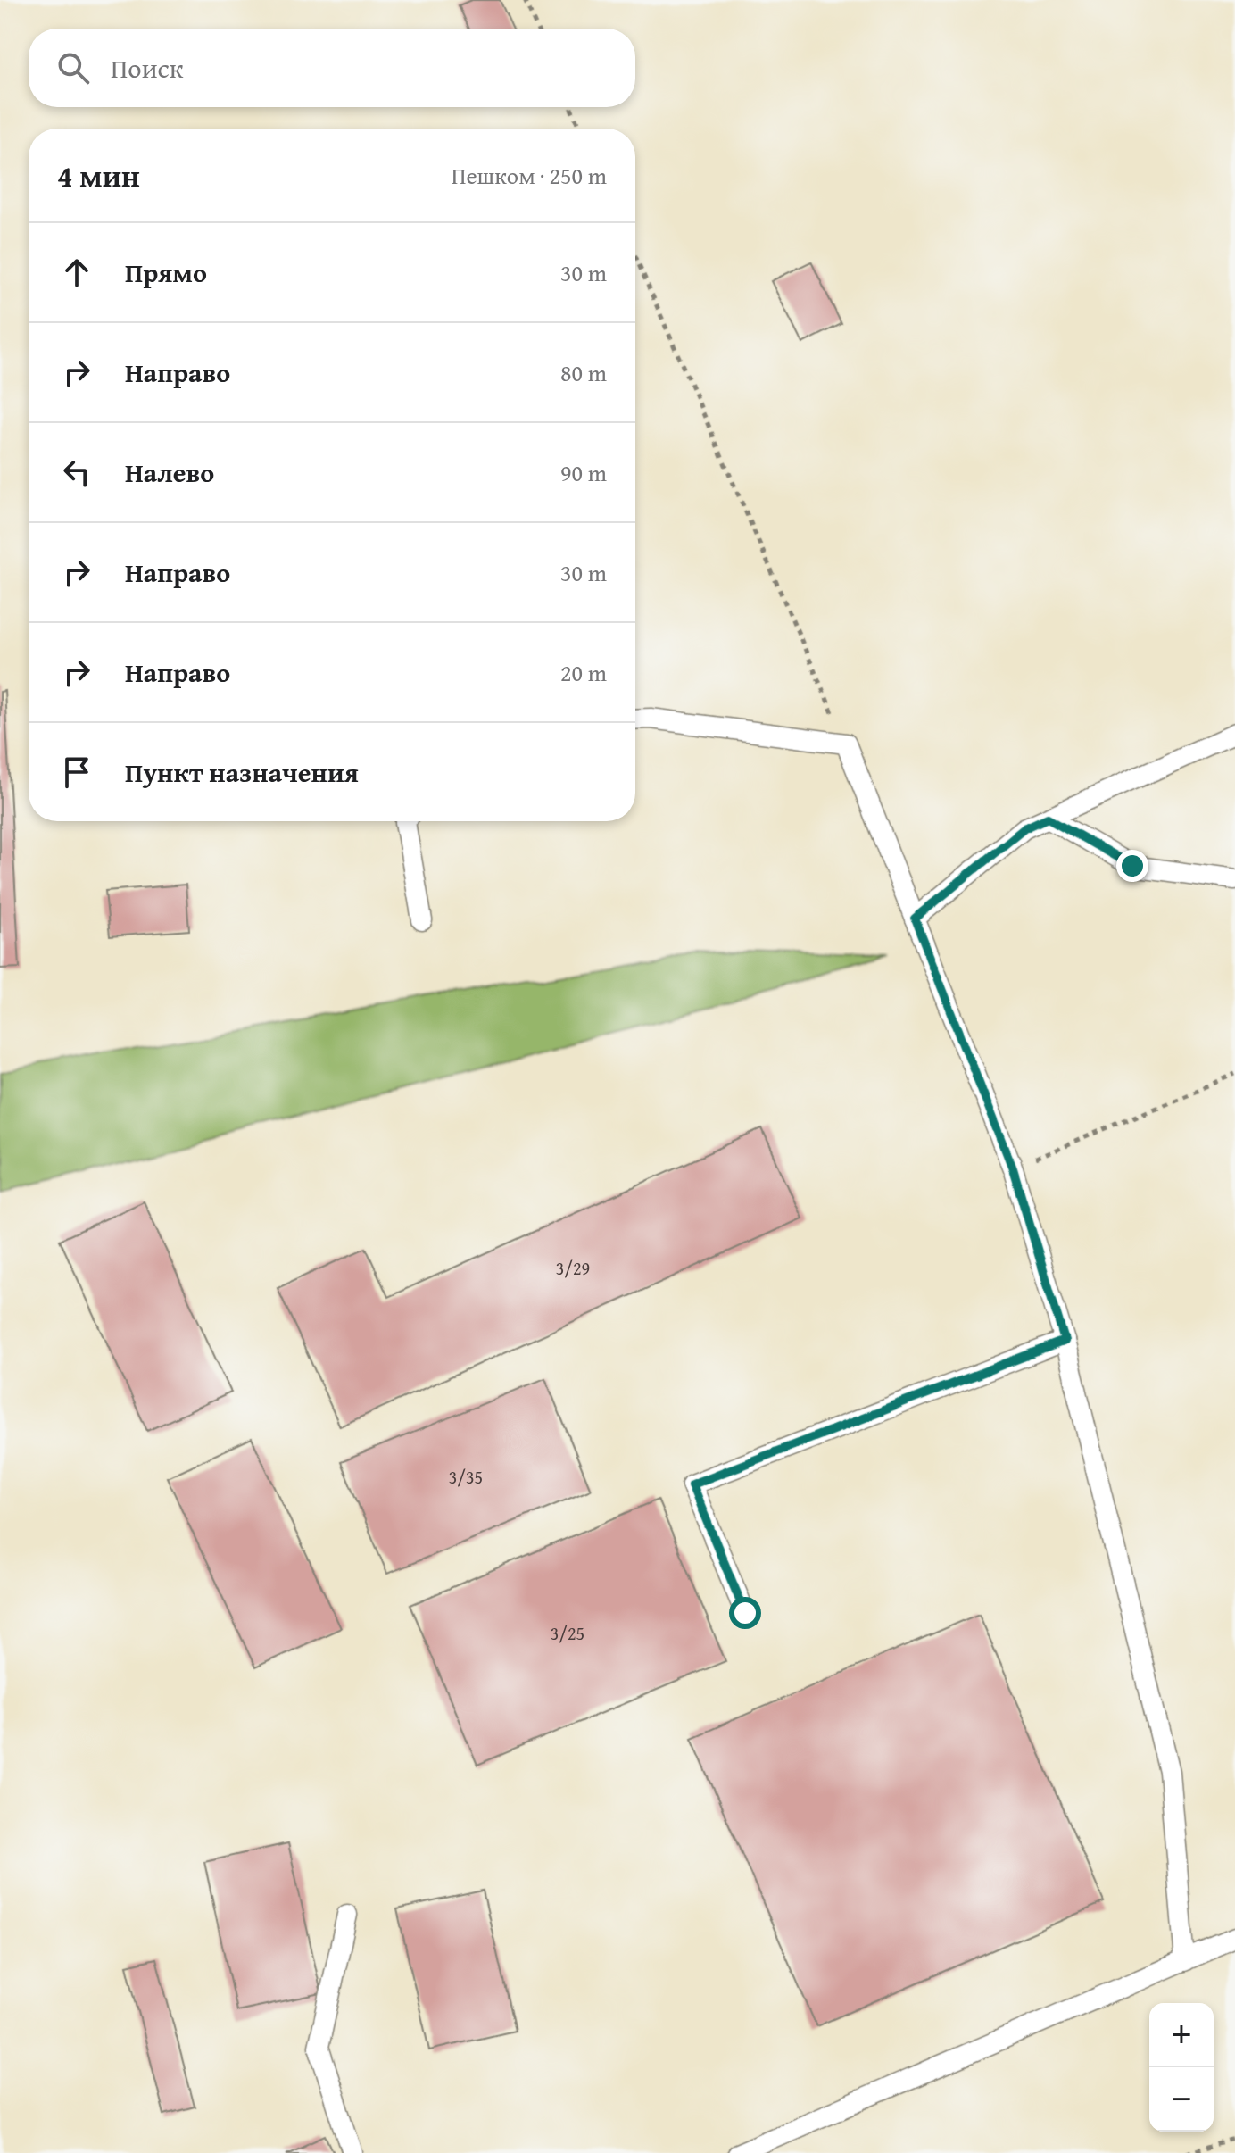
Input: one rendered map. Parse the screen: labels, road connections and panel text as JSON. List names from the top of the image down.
{
  "house_numbers": ["3/29", "3/35", "3/25"],
  "page": {
    "search": "Поиск",
    "heading": ["4 мин", "Пешком · 250 m"],
    "list": [
      ["Прямо", "30 m"],
      ["Направо", "80 m"],
      ["Налево", "90 m"],
      ["Направо", "30 m"],
      ["Направо", "20 m"],
      "Пункт назначения"
    ],
    "map_buttons": ["+", "−"]
  }
}
